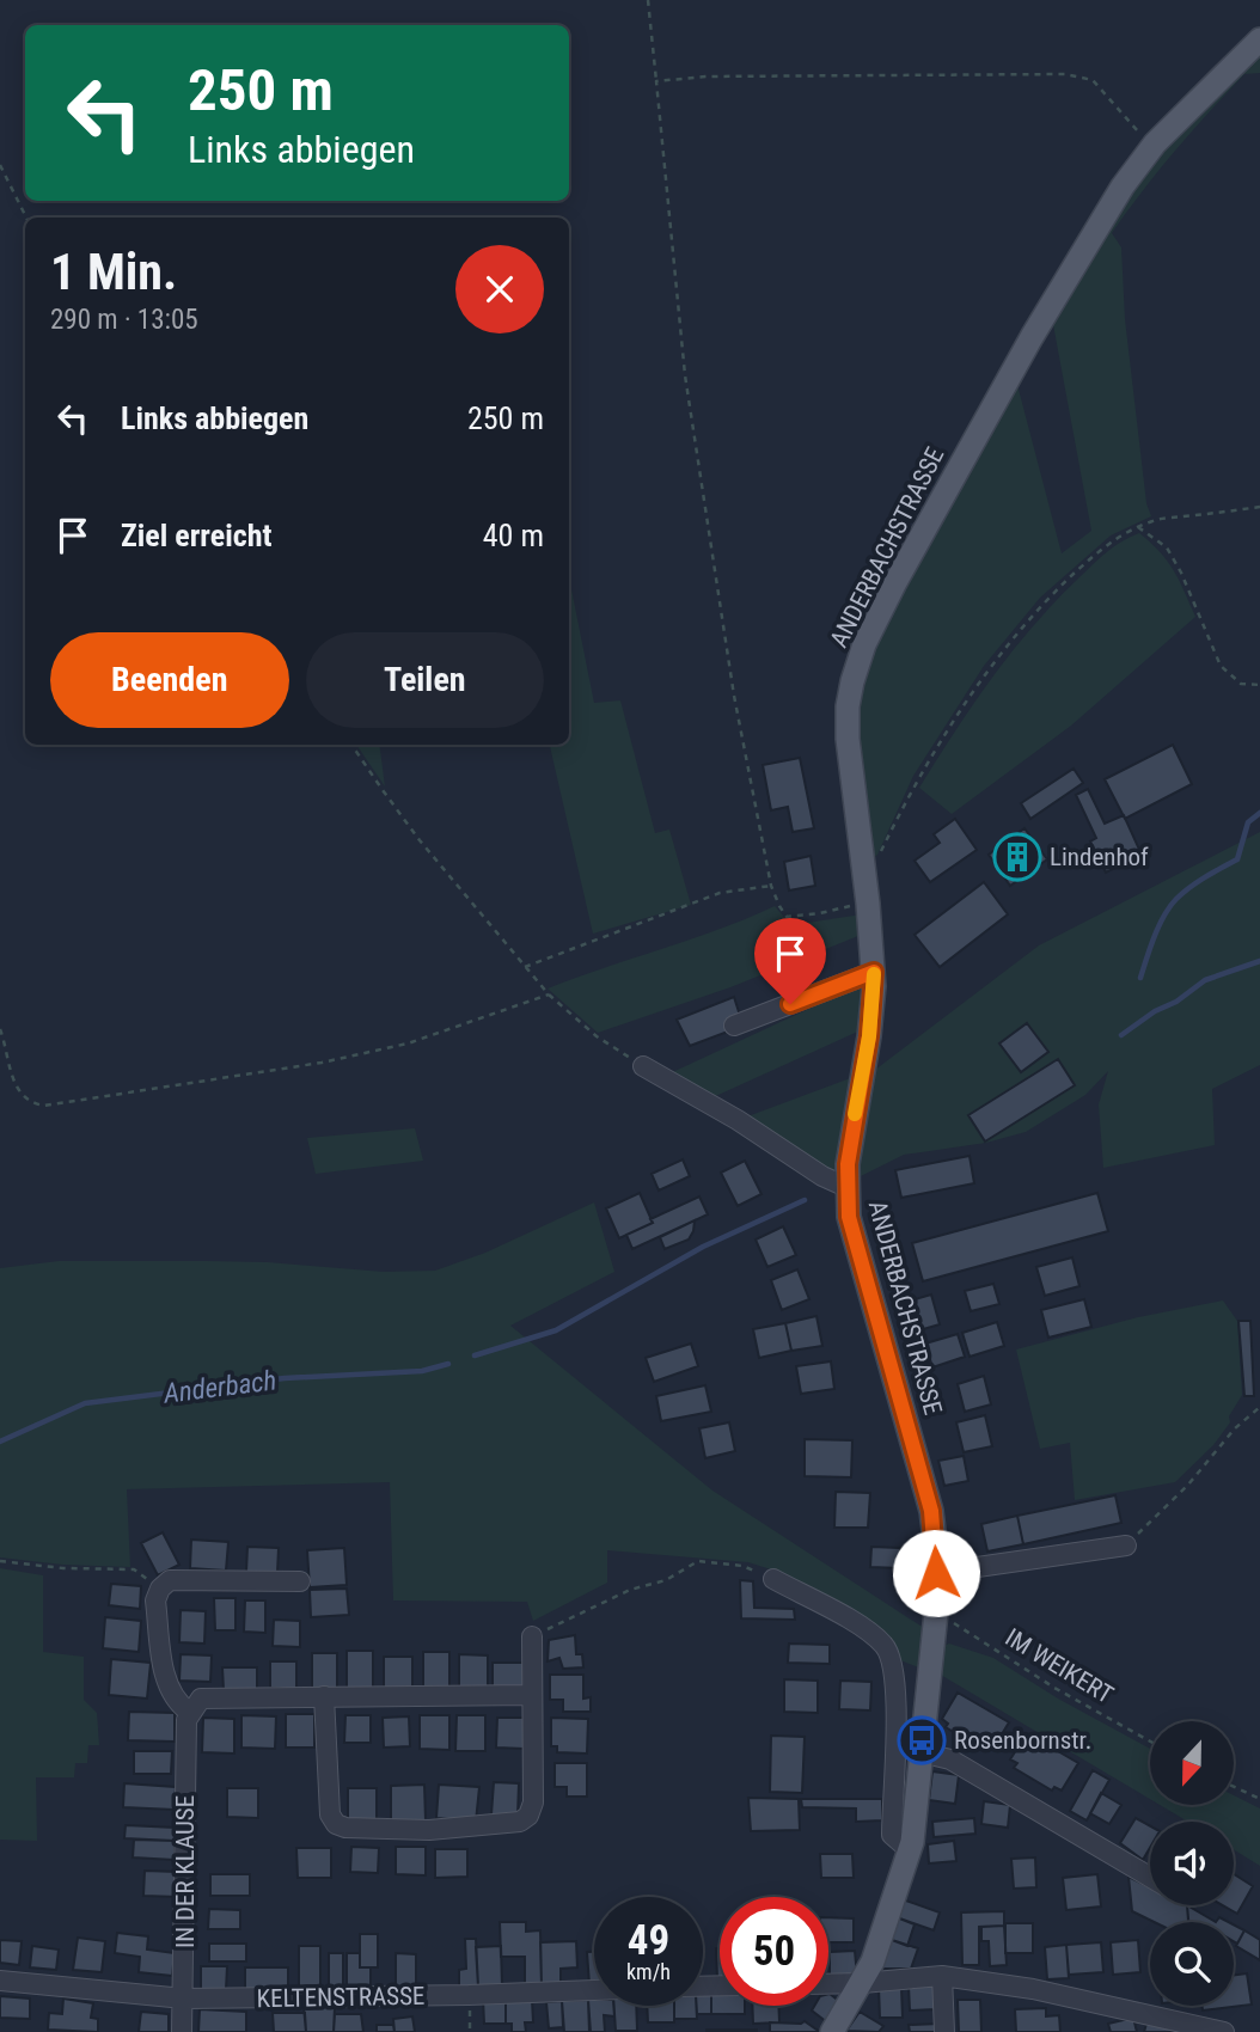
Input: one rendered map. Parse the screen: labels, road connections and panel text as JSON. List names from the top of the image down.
{
  "streets": {
    "main road": ["ANDERBACHSTRASSE"],
    "street": ["IN DER KLAUSE", "KELTENSTRASSE"],
    "path": ["IM WEIKERT"]
  },
  "crossings": [
    ["ANDERBACHSTRASSE", "IM WEIKERT"],
    ["IN DER KLAUSE", "KELTENSTRASSE"]
  ],
  "water": ["Anderbach"],
  "places": {
    "building": ["Lindenhof"],
    "bus stop": ["Rosenbornstr."]
  },
  "north": "bottom",
  "page": {
    "turn": ["250 m", "Links abbiegen"],
    "heading": ["1 Min.", "290 m · 13:05"],
    "list": [
      {
        "name": "Links abbiegen",
        "value": "250 m"
      },
      {
        "name": "Ziel erreicht",
        "value": "40 m"
      }
    ],
    "buttons": ["Beenden", "Teilen"],
    "speed": "49 km/h",
    "limit": "50"
  }
}
